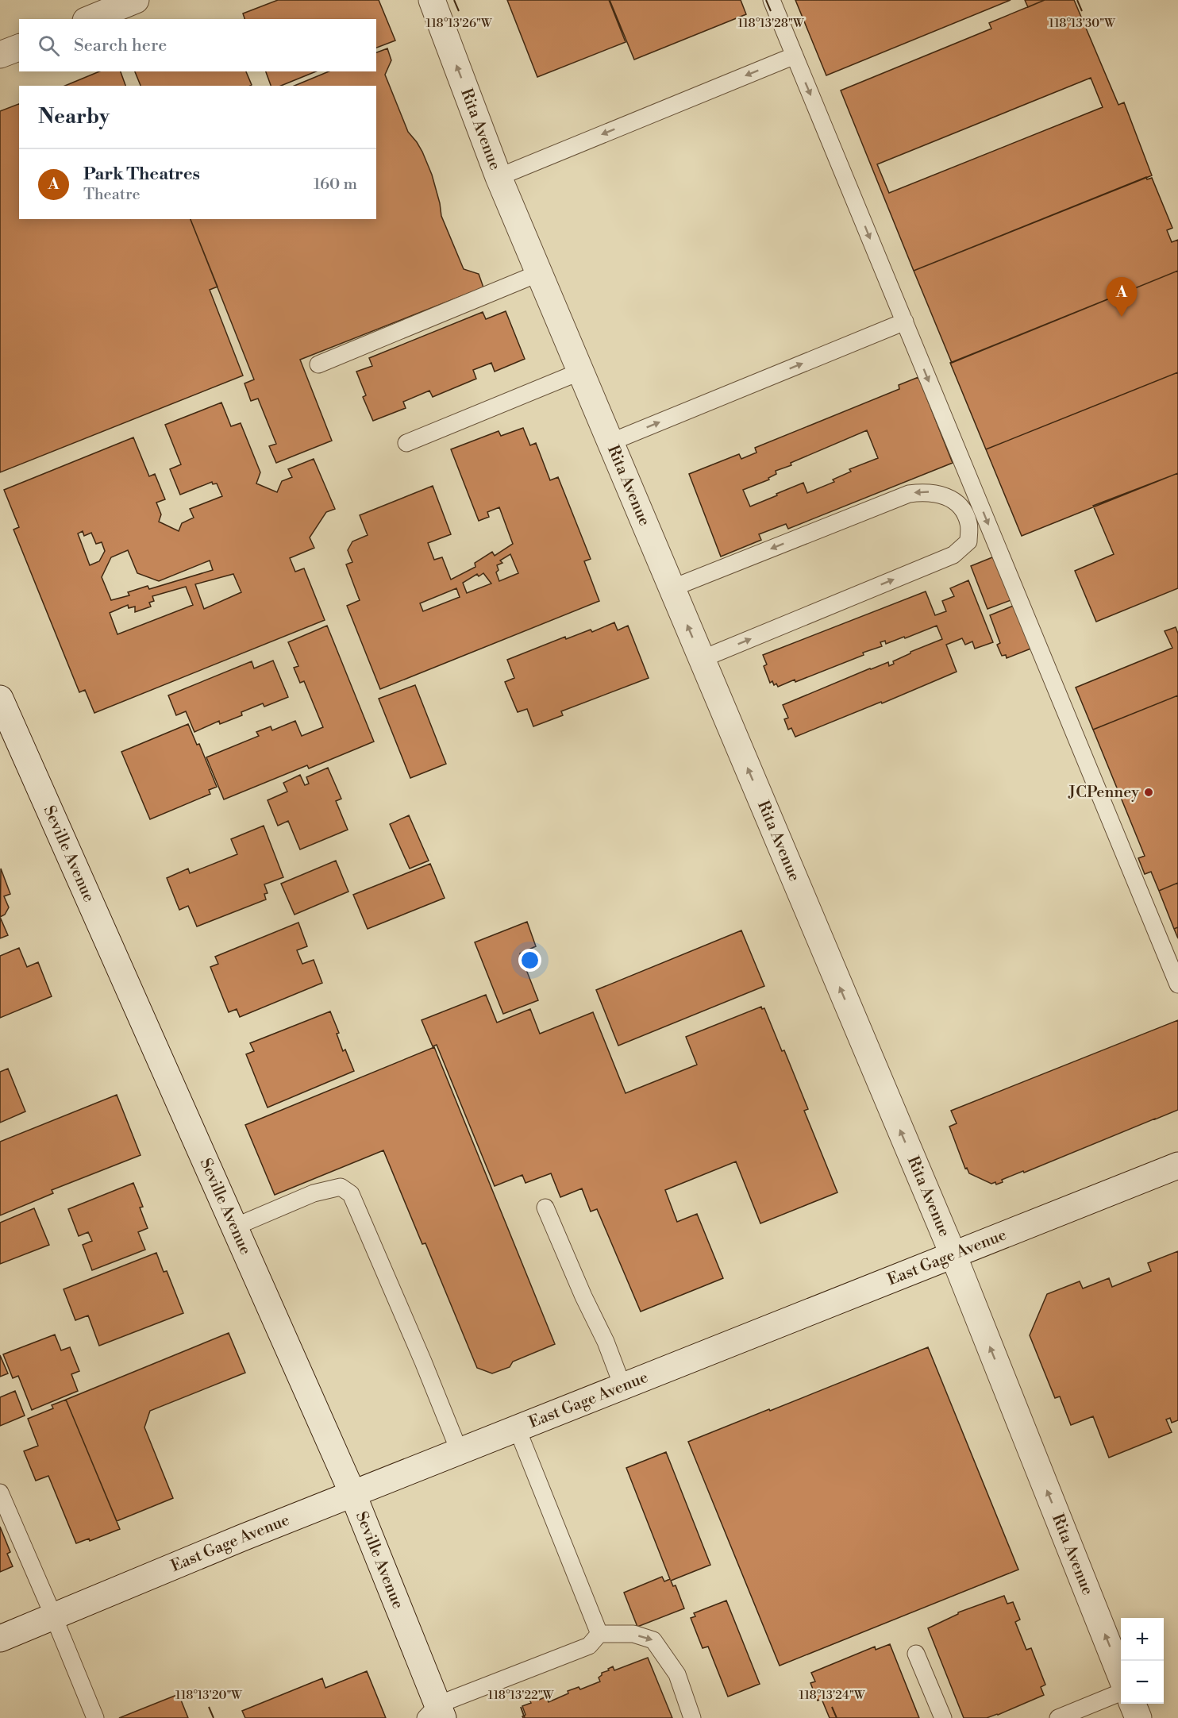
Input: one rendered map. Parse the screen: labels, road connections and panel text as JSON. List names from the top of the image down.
{
  "streets": {
    "street": ["Rita Avenue", "Seville Avenue", "East Gage Avenue"]
  },
  "crossings": [
    ["Rita Avenue", "East Gage Avenue"],
    ["Seville Avenue", "East Gage Avenue"]
  ],
  "one_way": ["Rita Avenue"],
  "places": ["JCPenney"],
  "page": {
    "search": "Search here",
    "heading": "Nearby",
    "list": [
      {
        "mark": "A",
        "name": "Park Theatres",
        "note": "Theatre",
        "value": "160 m"
      }
    ],
    "pins": "A",
    "map_buttons": ["+", "−"]
  },
  "coordinates": [
    "118°13'28\"W",
    "118°13'30\"W",
    "118°13'26\"W",
    "118°13'20\"W",
    "118°13'22\"W",
    "118°13'24\"W"
  ]
}
